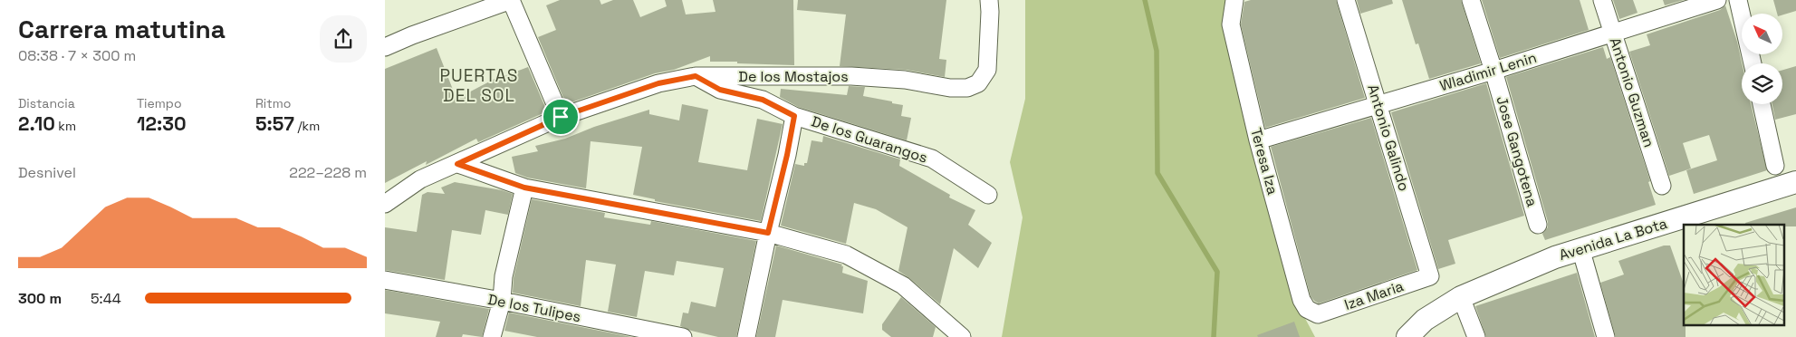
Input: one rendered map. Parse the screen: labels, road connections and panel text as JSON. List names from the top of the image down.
{
  "streets": {
    "street": [
      "Wladimir Lenin",
      "De los Mostajos",
      "Antonio Guzman",
      "Antonio Galindo",
      "De los Guarangos",
      "Jose Gangotena",
      "Teresa Iza",
      "Avenida La Bota",
      "Iza Maria",
      "De los Tulipes"
    ]
  },
  "crossings": [
    ["Wladimir Lenin", "Antonio Guzman"],
    ["Wladimir Lenin", "Antonio Galindo"],
    ["Wladimir Lenin", "Jose Gangotena"],
    ["Wladimir Lenin", "Teresa Iza"],
    ["De los Mostajos", "De los Guarangos"],
    ["Antonio Galindo", "Iza Maria"],
    ["Teresa Iza", "Iza Maria"]
  ],
  "districts": ["PUERTAS DEL SOL"],
  "north": "top left",
  "page": {
    "heading": ["Carrera matutina", "08:38 · 7 × 300 m"],
    "stats": [
      ["Distancia", "2.10 km"],
      ["Tiempo", "12:30"],
      ["Ritmo", "5:57 /km"]
    ],
    "chart": ["Desnivel", "222–228 m"],
    "list": [
      {
        "name": "300 m",
        "note": "5:44"
      }
    ]
  }
}
